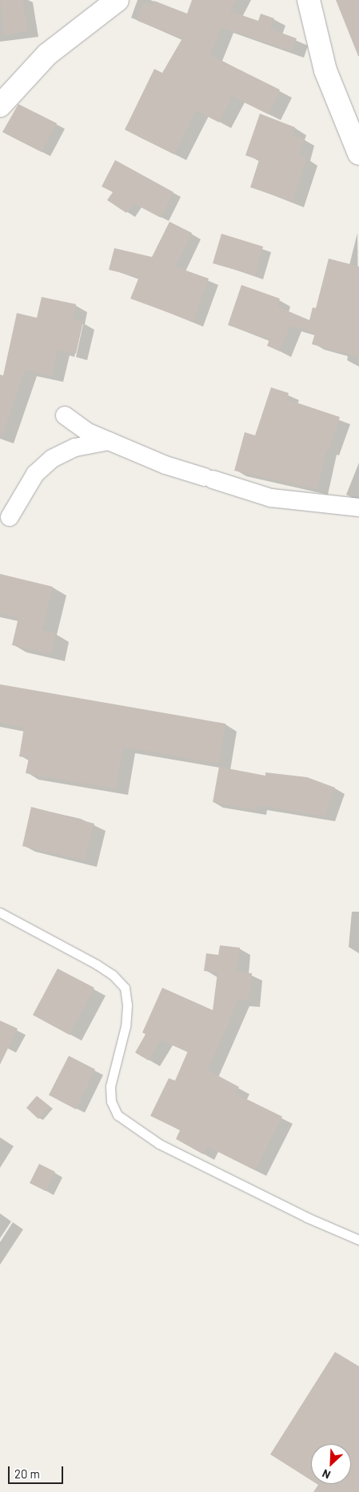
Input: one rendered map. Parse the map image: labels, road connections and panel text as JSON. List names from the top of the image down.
{
  "scale_bar": "20 m",
  "north": "bottom left"
}
